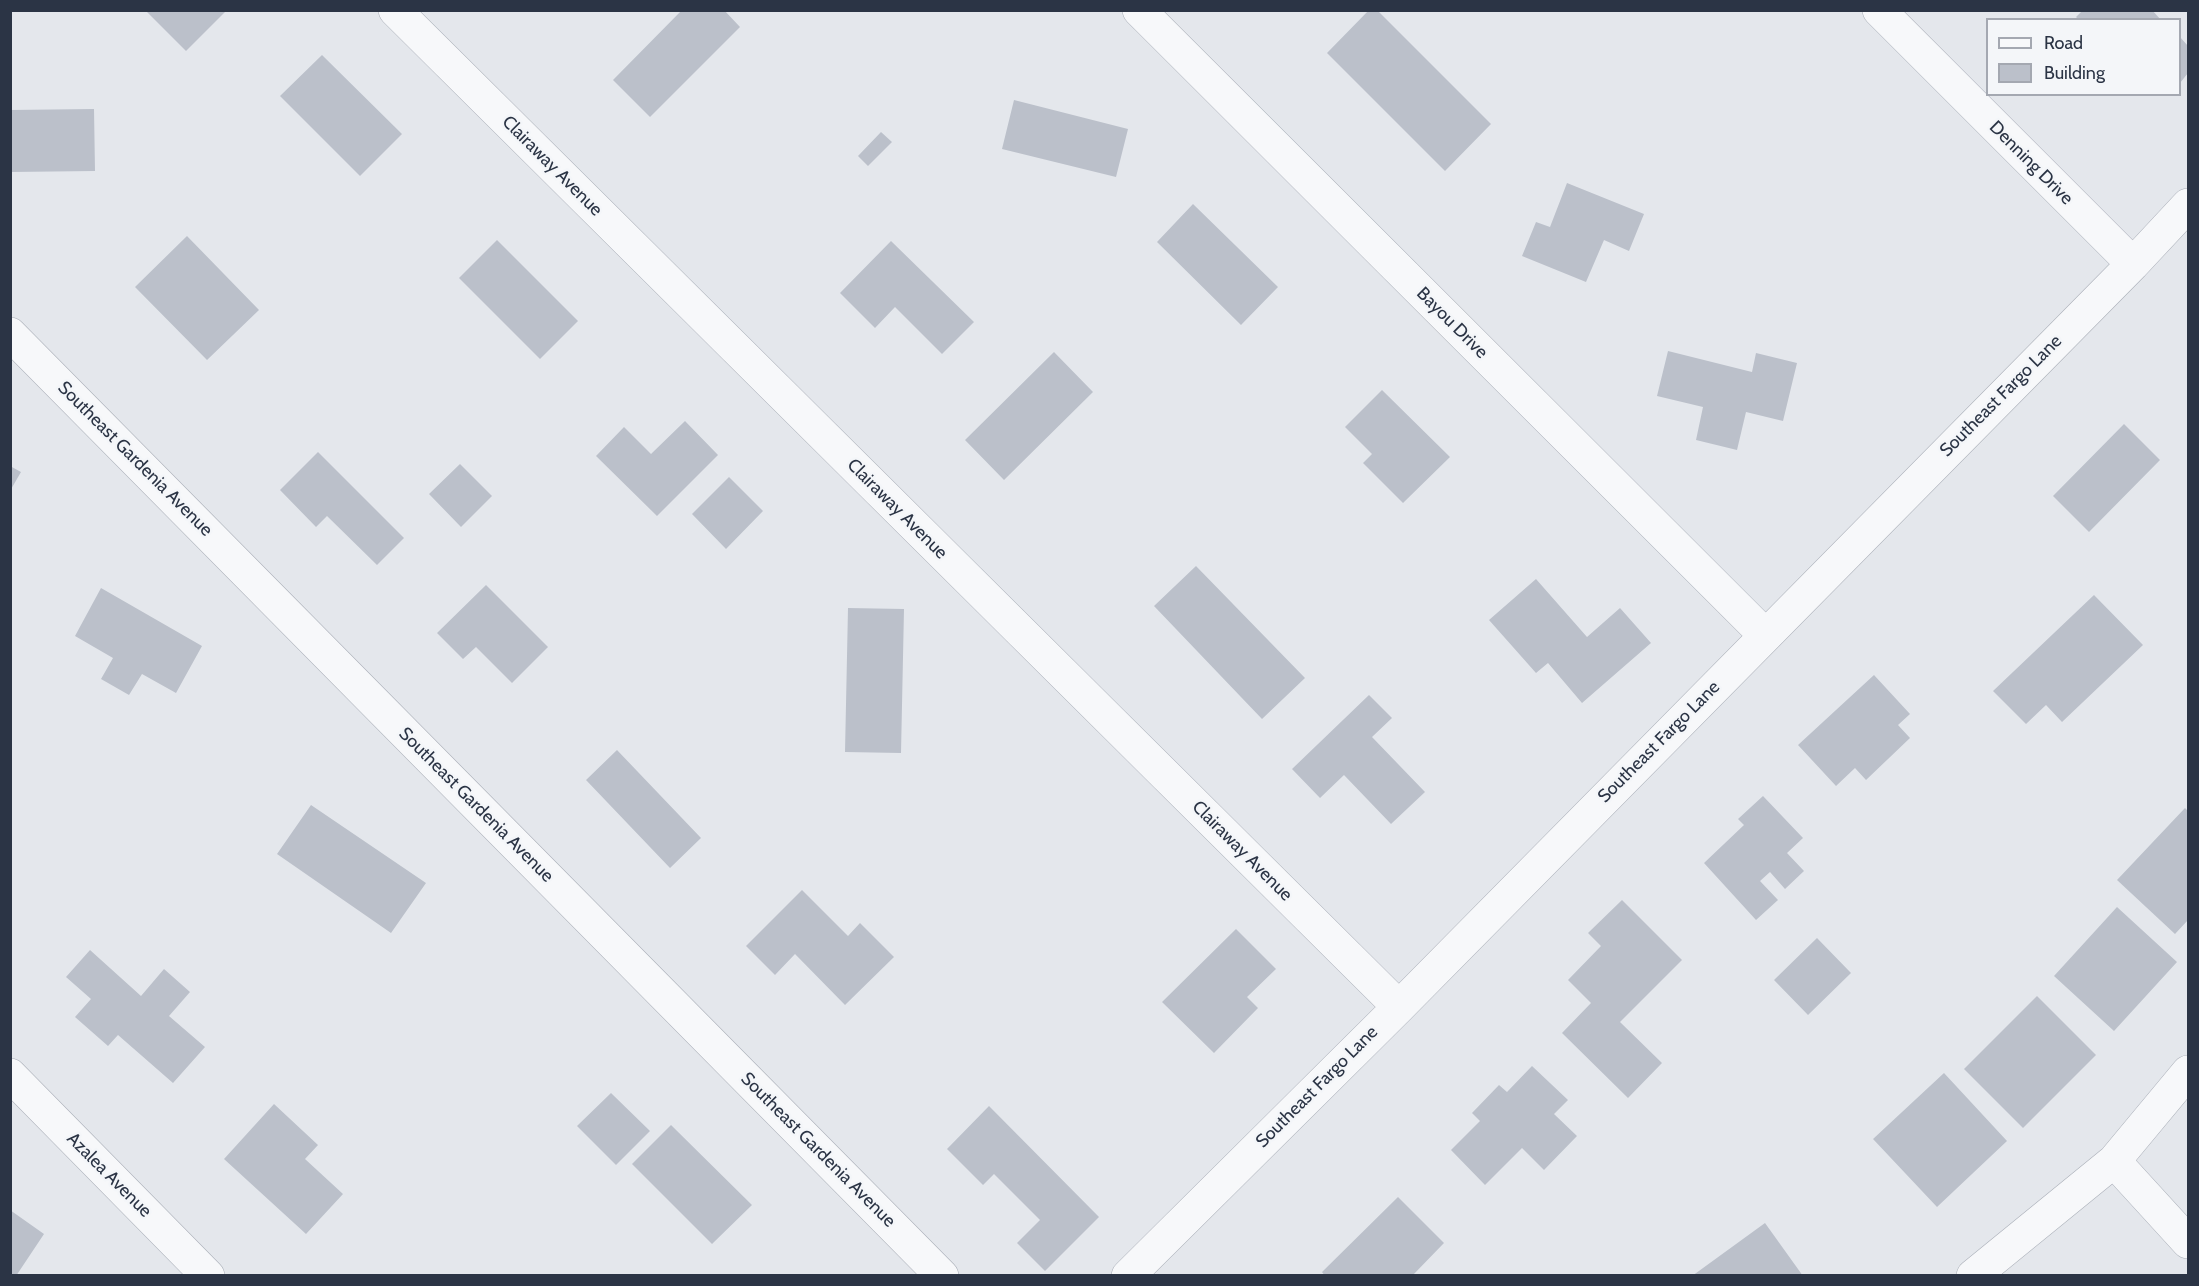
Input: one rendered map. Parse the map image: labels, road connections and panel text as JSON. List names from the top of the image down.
{
  "streets": {
    "street": [
      "Denning Drive",
      "Clairaway Avenue",
      "Bayou Drive",
      "Southeast Fargo Lane",
      "Southeast Gardenia Avenue",
      "Azalea Avenue"
    ]
  },
  "crossings": [
    ["Denning Drive", "Southeast Fargo Lane"],
    ["Clairaway Avenue", "Southeast Fargo Lane"],
    ["Bayou Drive", "Southeast Fargo Lane"]
  ],
  "legend": ["Road", "Building"]
}
